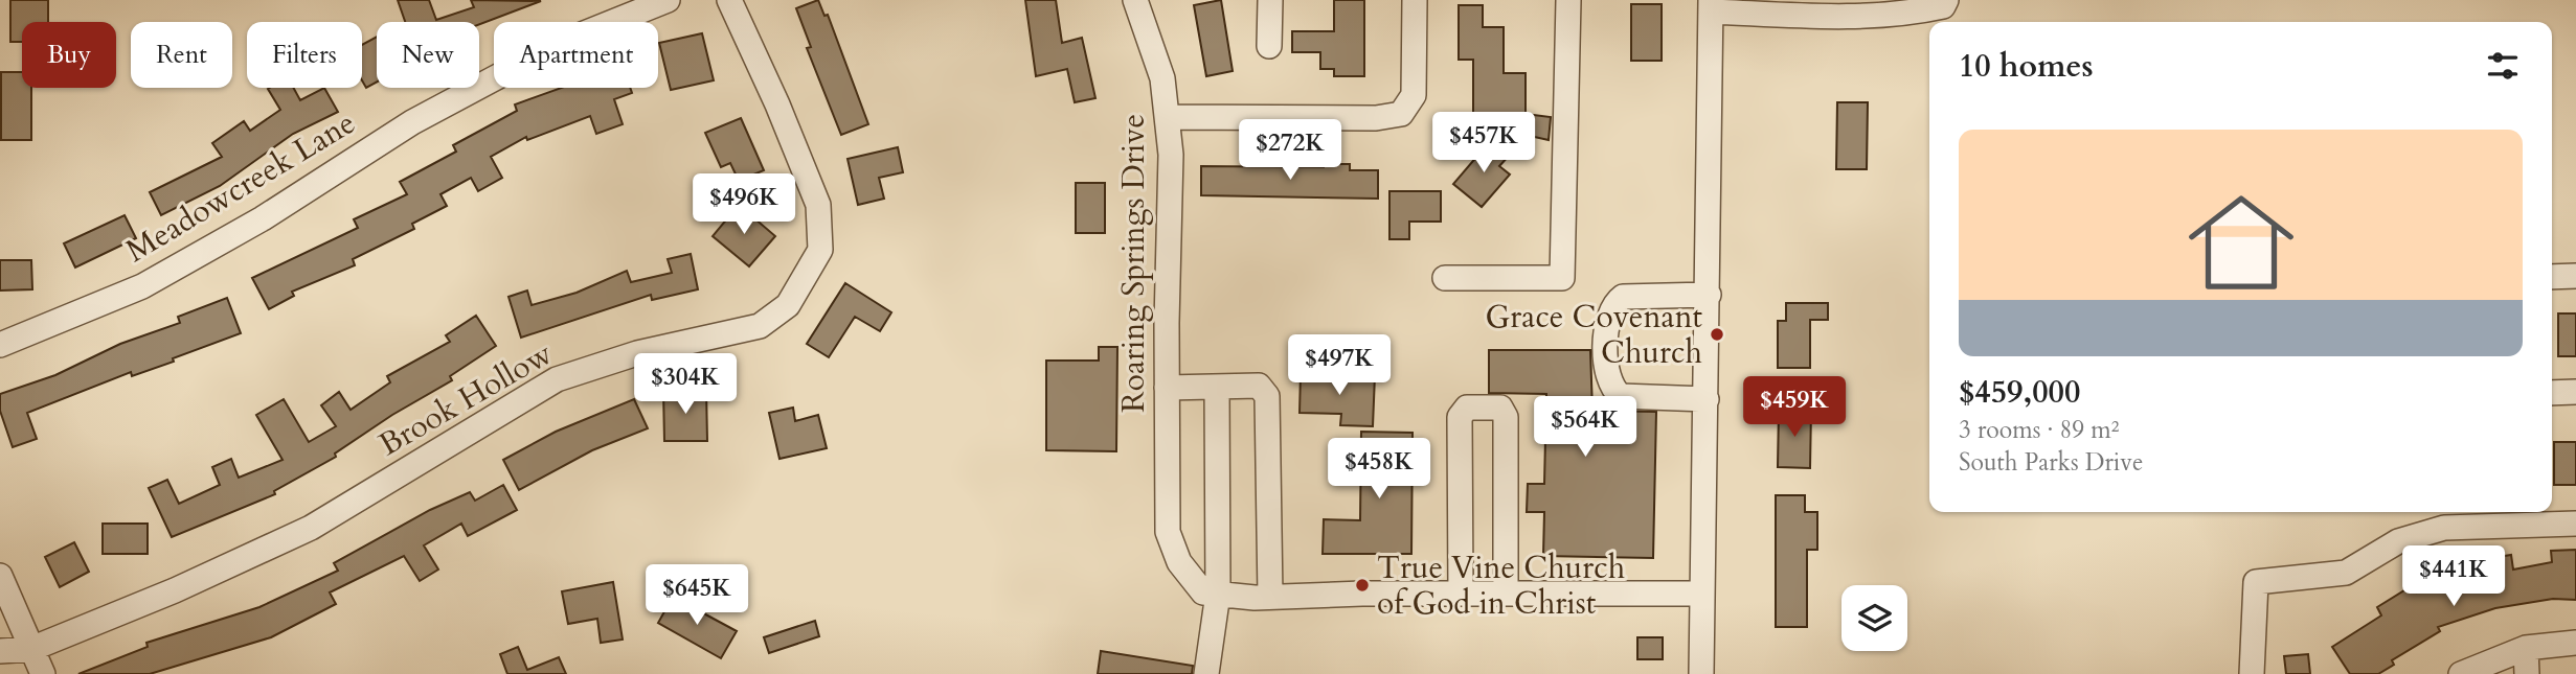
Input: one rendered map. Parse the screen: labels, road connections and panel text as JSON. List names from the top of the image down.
{
  "streets": {
    "street": ["Meadowcreek Lane", "Roaring Springs Drive", "Brook Hollow"]
  },
  "places": ["Grace Covenant Church", "True Vine Church of God in Christ"],
  "page": {
    "chip": [
      "Buy",
      "Rent",
      "Filters",
      "New",
      "Apartment"
    ],
    "heading": "10 homes",
    "list": [
      {
        "name": "$459,000",
        "note": "3 rooms · 89 m² · South Parks Drive"
      }
    ],
    "price": [
      "$457K",
      "$272K",
      "$496K",
      "$497K",
      "$304K",
      "$459K",
      "$564K",
      "$458K",
      "$441K",
      "$645K"
    ]
  }
}
